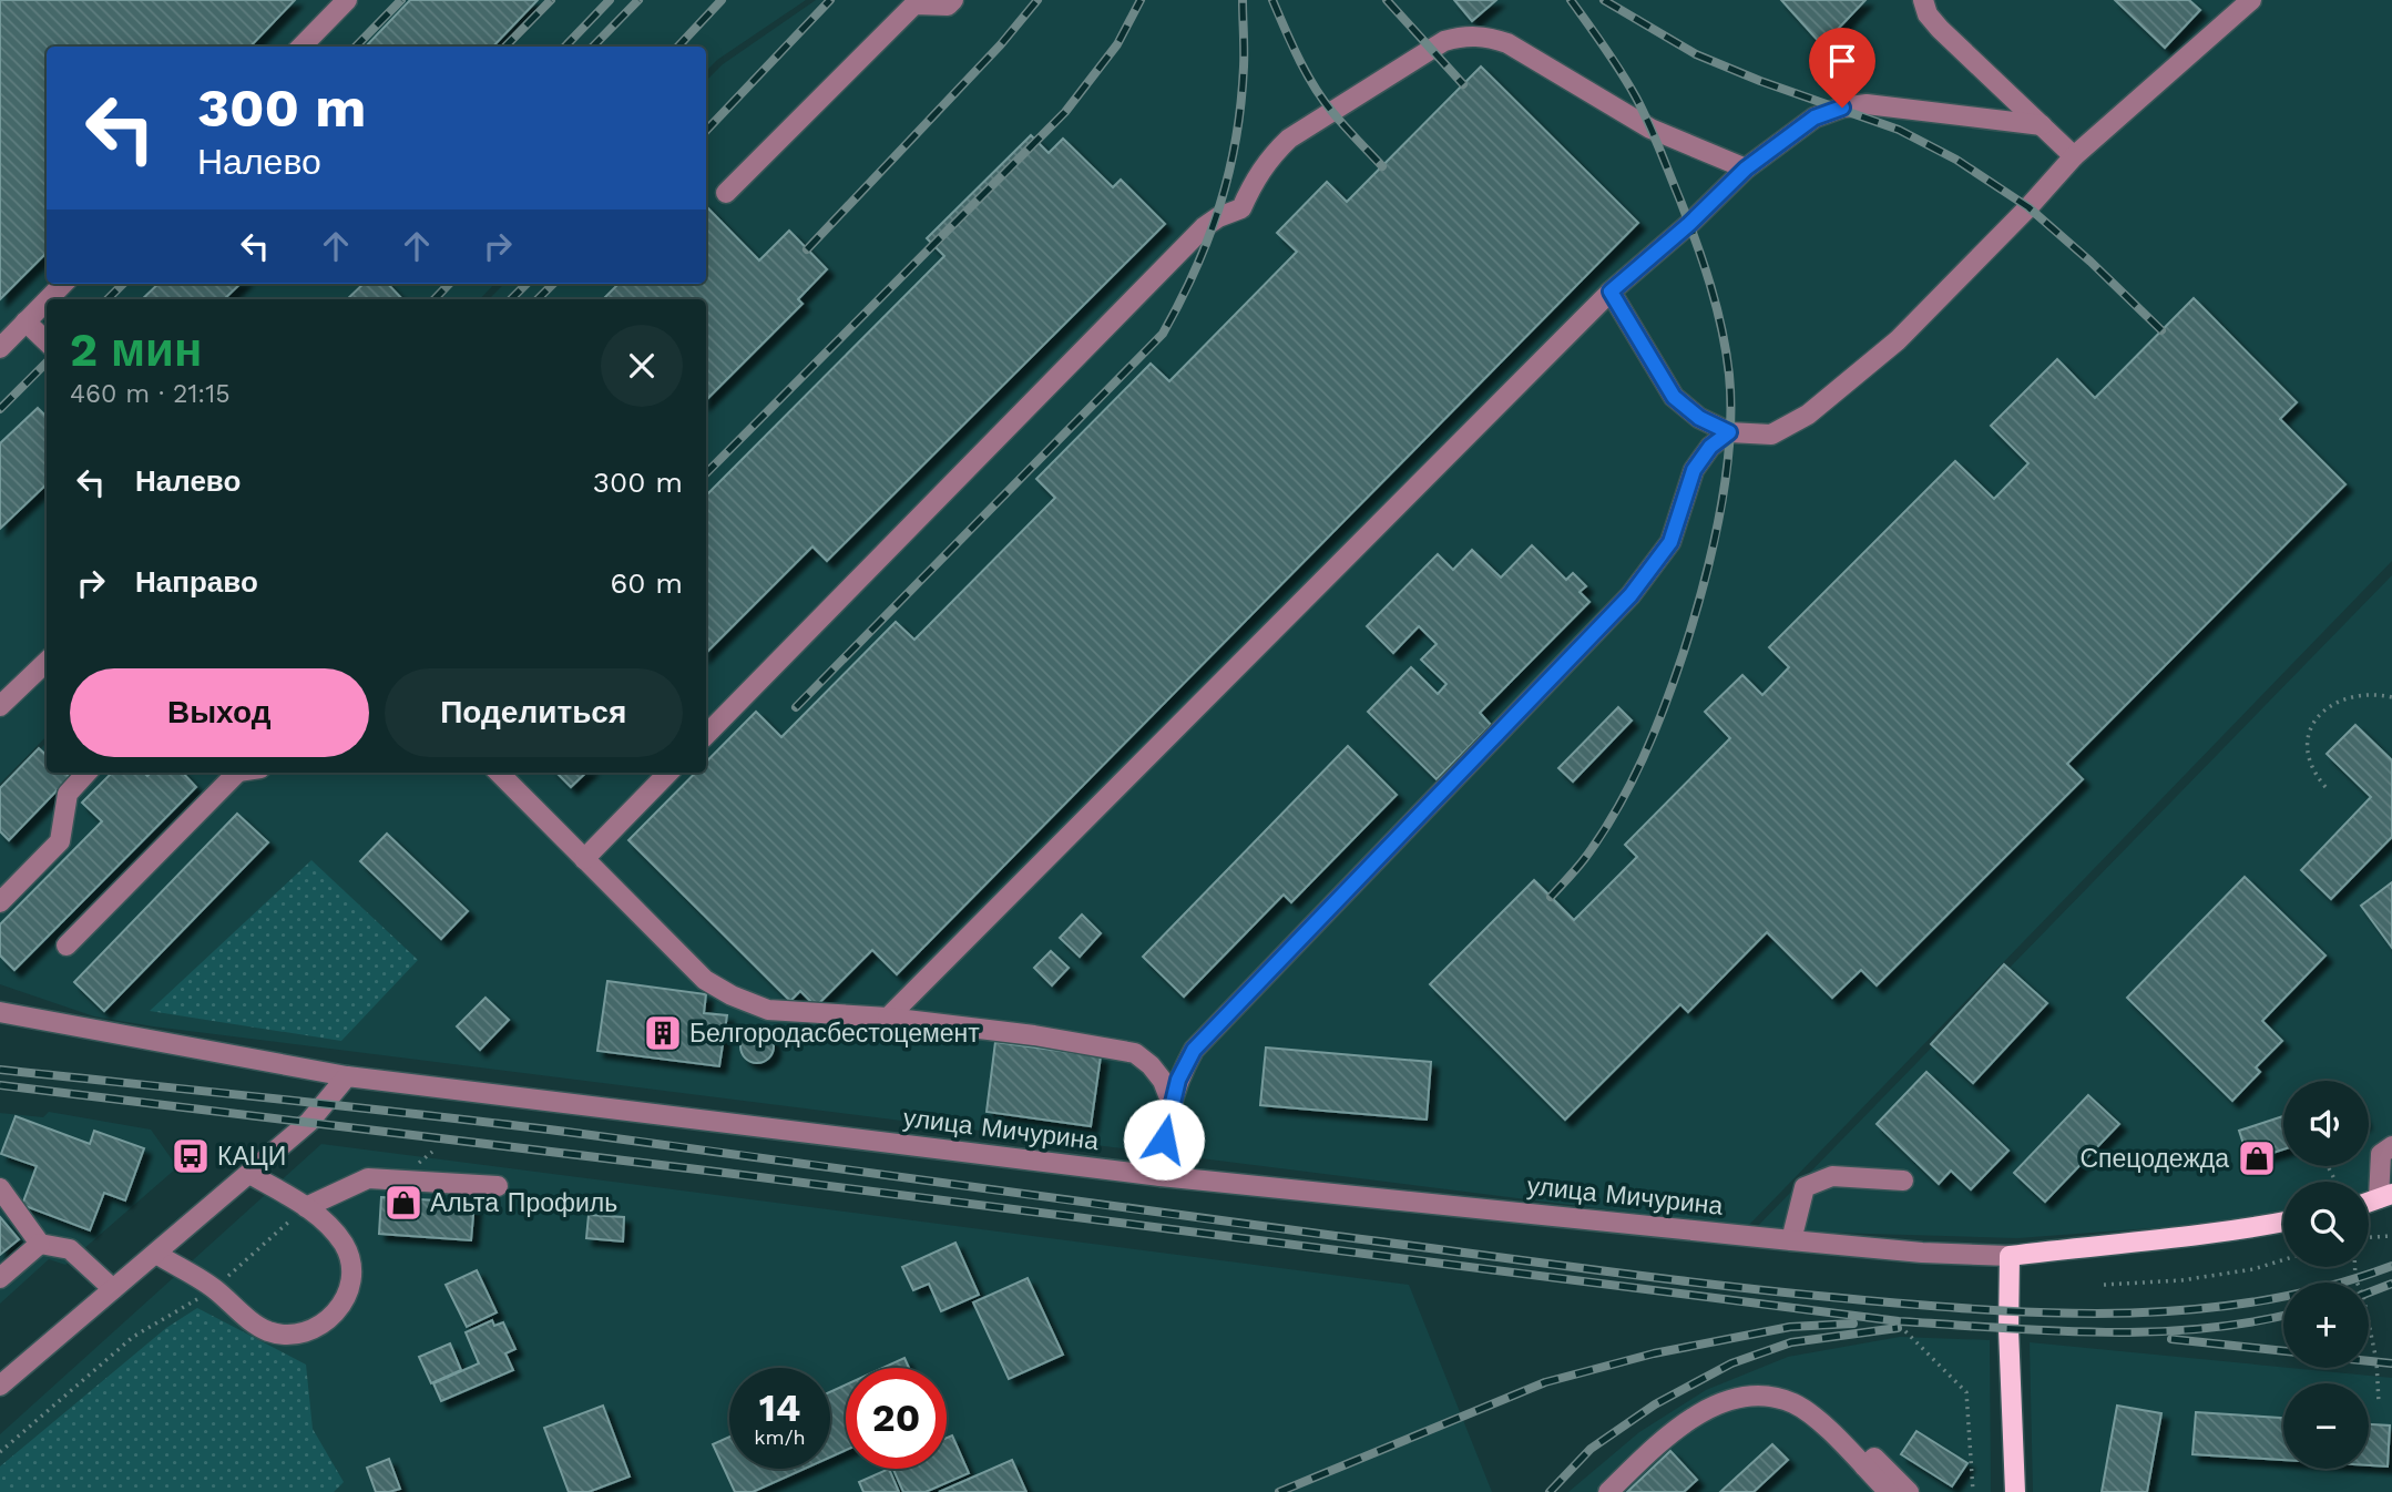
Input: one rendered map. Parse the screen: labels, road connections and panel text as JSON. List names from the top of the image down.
{
  "streets": {
    "main road": ["улица Мичурина"]
  },
  "places": {
    "building": ["Белгородасбестоцемент"],
    "bus stop": ["КАЦИ"],
    "shop": ["Спецодежда", "Альта Профиль"]
  },
  "page": {
    "turn": ["300 m", "Налево"],
    "heading": ["2 мин", "460 m · 21:15"],
    "list": [
      {
        "name": "Налево",
        "value": "300 m"
      },
      {
        "name": "Направо",
        "value": "60 m"
      }
    ],
    "buttons": ["Выход", "Поделиться"],
    "map_buttons": ["+", "−"],
    "speed": "14 km/h",
    "limit": "20"
  }
}
